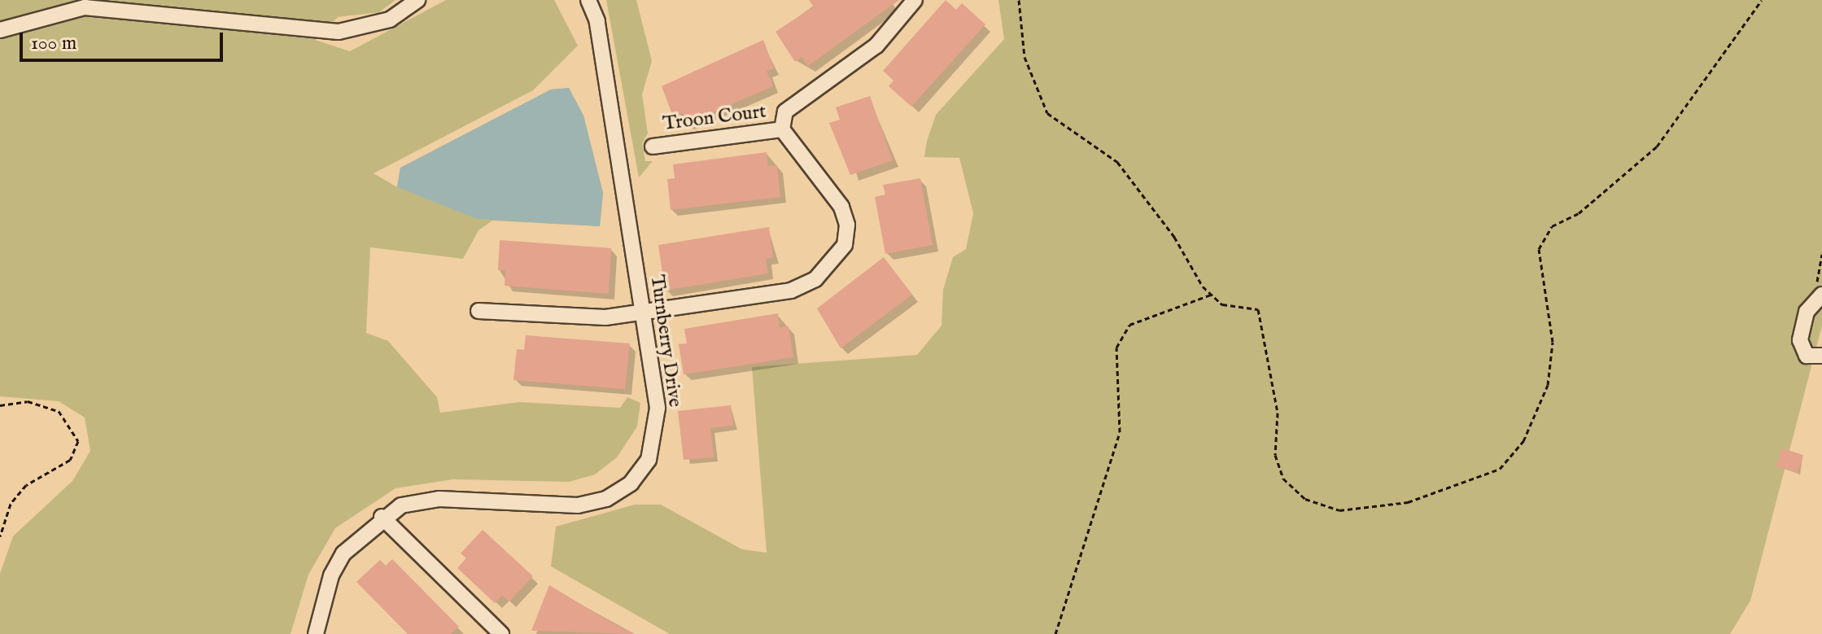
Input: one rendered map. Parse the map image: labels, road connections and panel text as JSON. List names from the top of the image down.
{
  "streets": {
    "street": ["Troon Court", "Turnberry Drive"]
  },
  "scale_bar": "100 m"
}
